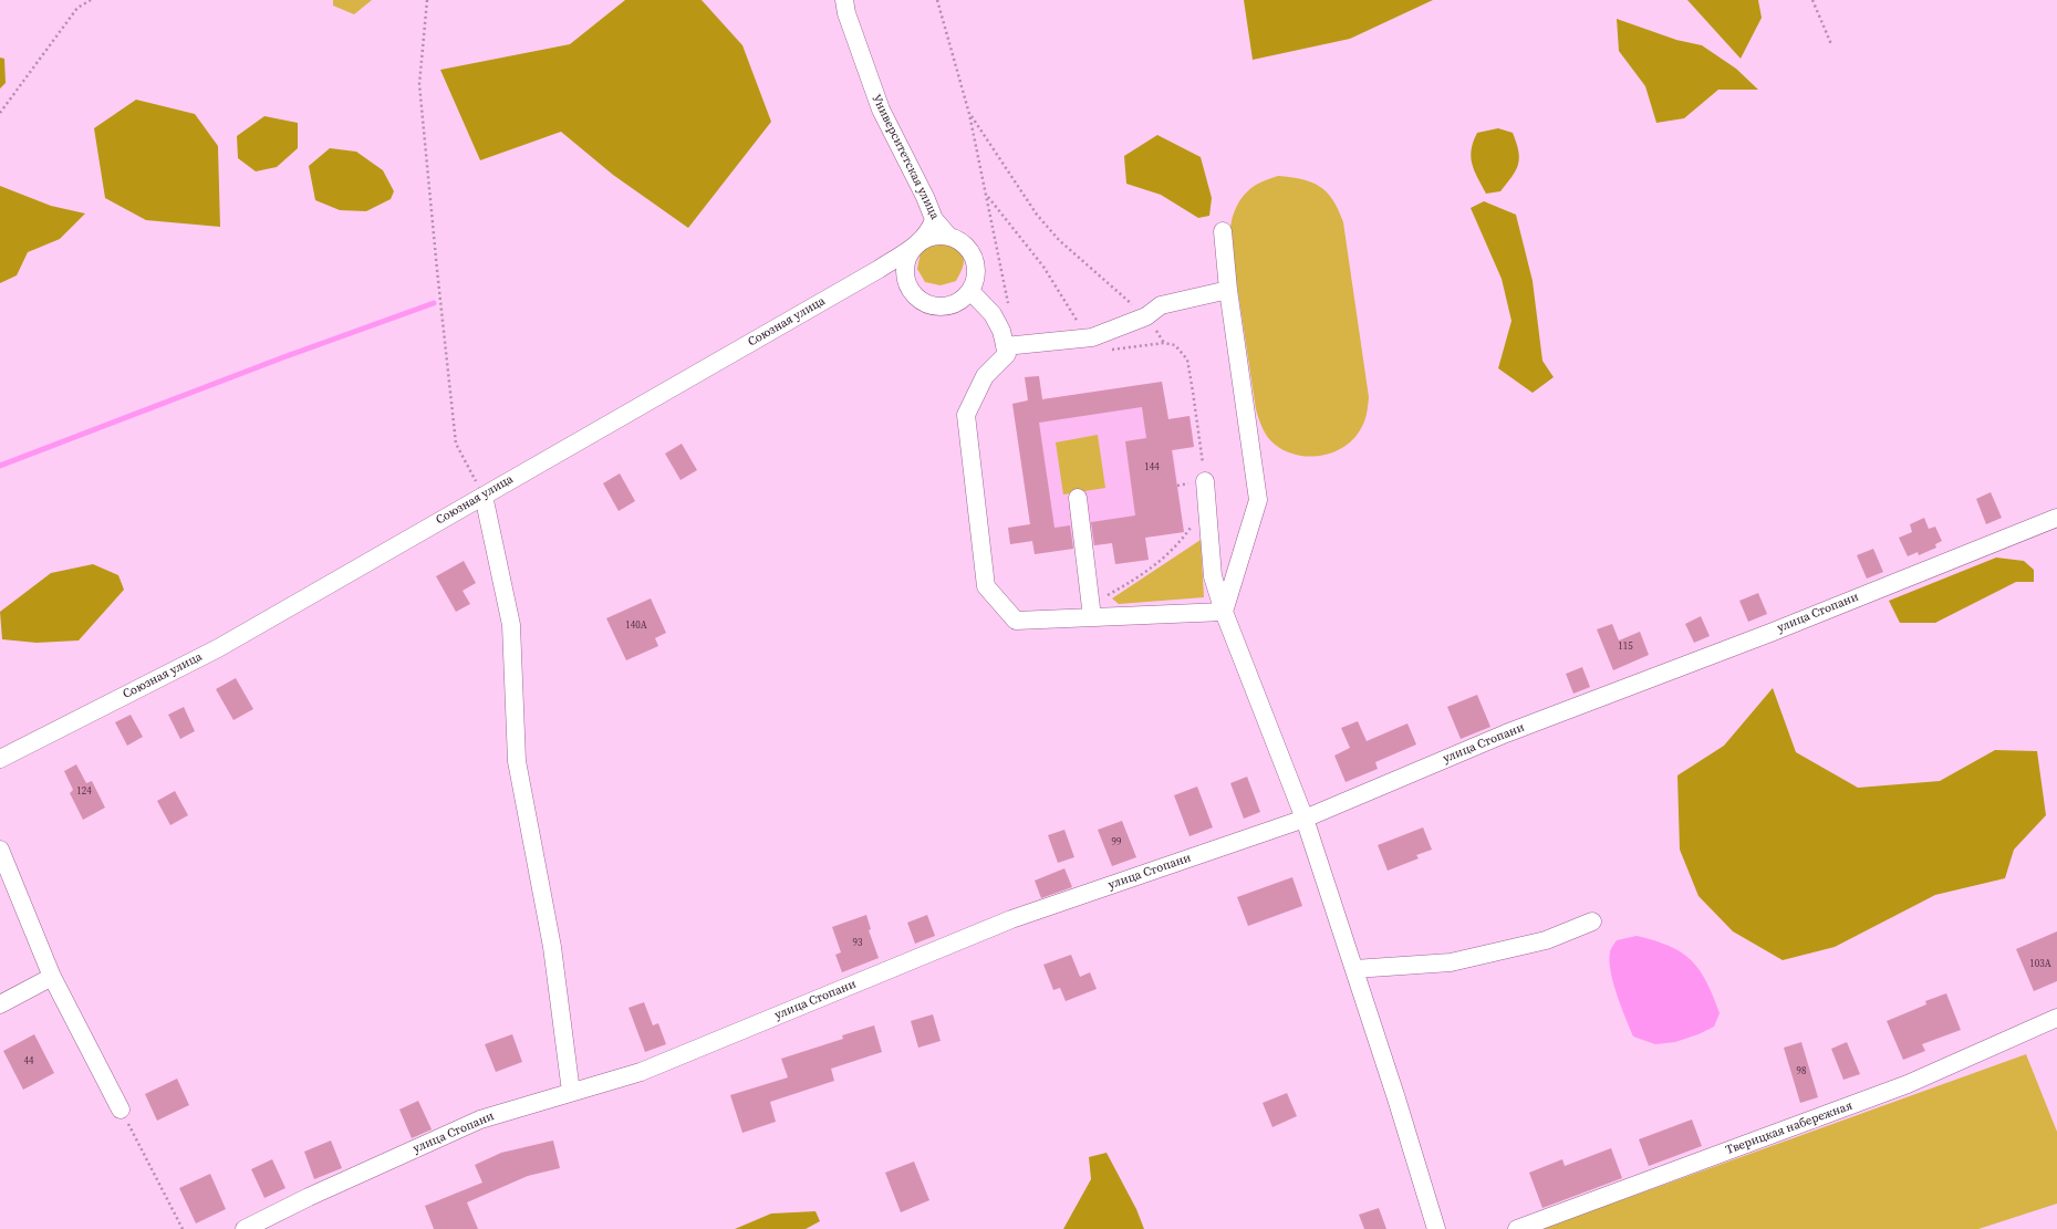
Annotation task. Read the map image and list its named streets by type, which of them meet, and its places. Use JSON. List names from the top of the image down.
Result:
{
  "streets": {
    "street": [
      "Университетская улица",
      "Союзная улица",
      "улица Стопани",
      "Тверицкая набережная"
    ]
  },
  "crossings": [
    ["Университетская улица", "Союзная улица"]
  ],
  "house_numbers": [
    "144",
    "140А",
    "115",
    "124",
    "99",
    "93",
    "103А",
    "44",
    "98"
  ]
}
